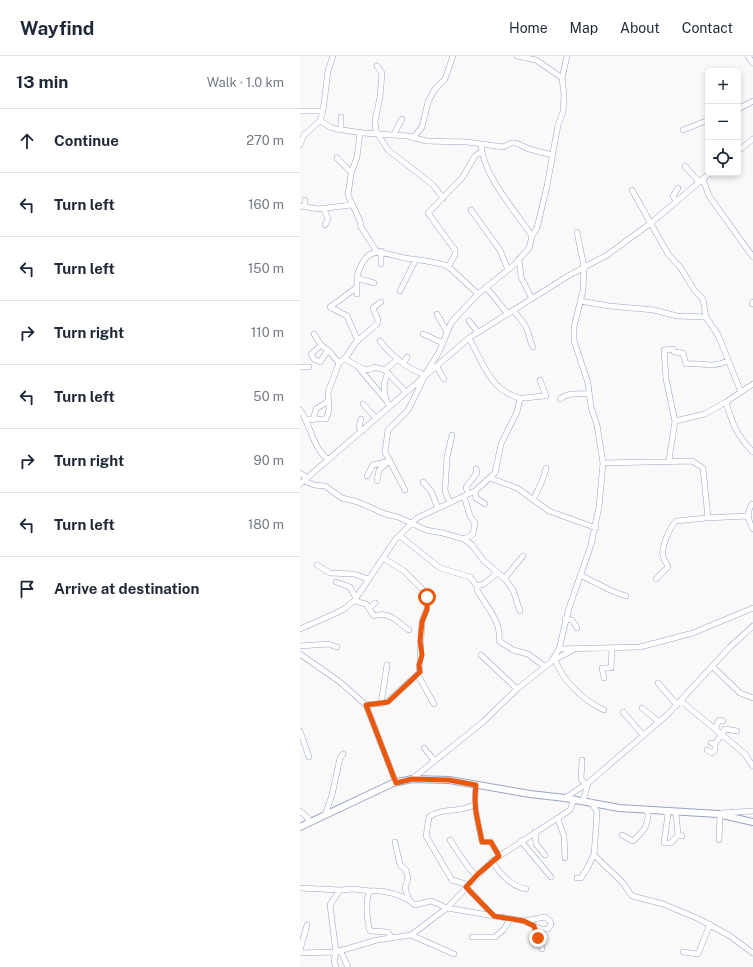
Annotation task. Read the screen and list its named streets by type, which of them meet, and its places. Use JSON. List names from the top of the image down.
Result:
{
  "page": {
    "header": "Wayfind",
    "nav": [
      "Home",
      "Map",
      "About",
      "Contact"
    ],
    "heading": ["13 min", "Walk · 1.0 km"],
    "map_buttons": ["+", "−"],
    "list": [
      ["Continue", "270 m"],
      ["Turn left", "160 m"],
      ["Turn left", "150 m"],
      ["Turn right", "110 m"],
      ["Turn left", "50 m"],
      ["Turn right", "90 m"],
      ["Turn left", "180 m"],
      "Arrive at destination"
    ]
  }
}
